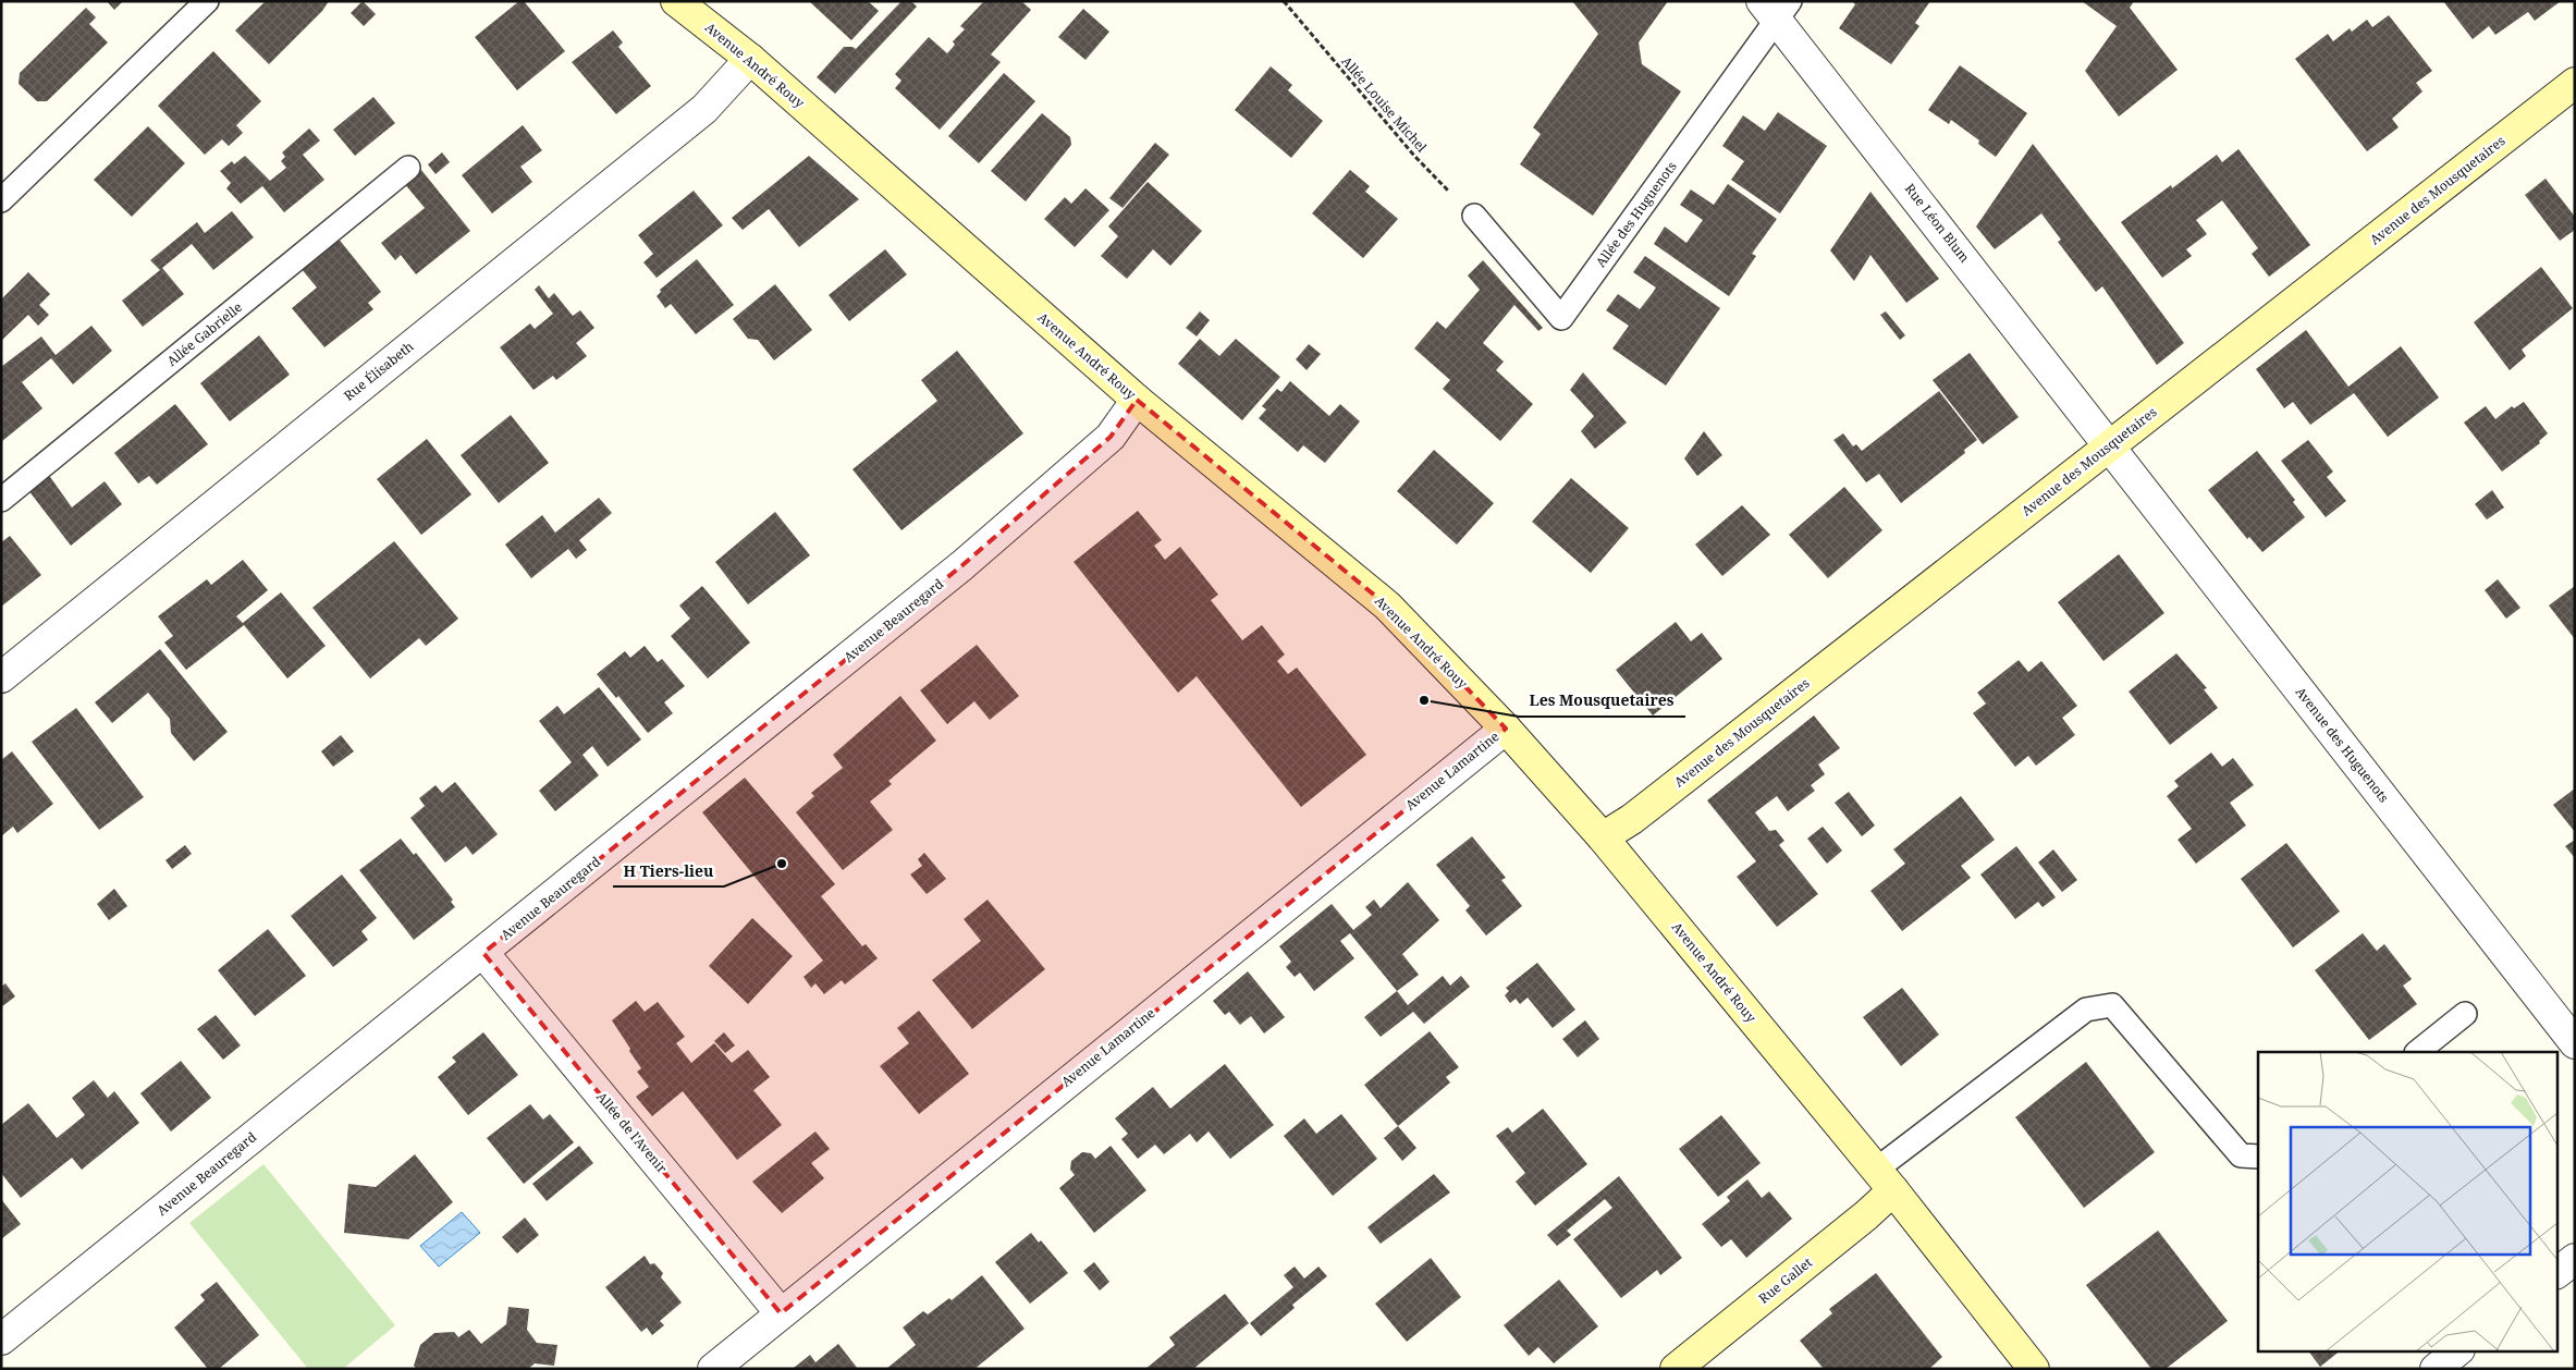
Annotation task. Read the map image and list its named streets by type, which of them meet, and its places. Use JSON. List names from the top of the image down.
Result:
{
  "streets": {
    "main road": ["Avenue André Rouy", "Avenue des Mousquetaires", "Rue Gallet"],
    "street": [
      "Rue Léon Blum",
      "Rue Élisabeth",
      "Avenue Beauregard",
      "Avenue des Huguenots",
      "Avenue Lamartine",
      "Allée de l'Avenir"
    ],
    "lane": ["Allée des Huguenots", "Allée Gabrielle"],
    "path": ["Allée Louise Michel"]
  },
  "crossings": [
    ["Avenue André Rouy", "Avenue des Mousquetaires"],
    ["Avenue André Rouy", "Rue Élisabeth"],
    ["Avenue André Rouy", "Avenue Beauregard"],
    ["Avenue André Rouy", "Avenue Lamartine"],
    ["Avenue André Rouy", "Rue Gallet"],
    ["Allée Louise Michel", "Allée des Huguenots"],
    ["Avenue des Mousquetaires", "Rue Léon Blum"],
    ["Avenue des Mousquetaires", "Avenue des Huguenots"],
    ["Allée des Huguenots", "Rue Léon Blum"],
    ["Rue Léon Blum", "Avenue des Huguenots"],
    ["Avenue Beauregard", "Allée de l'Avenir"],
    ["Avenue Lamartine", "Allée de l'Avenir"]
  ],
  "places": ["Les Mousquetaires", "H Tiers-lieu"]
}
